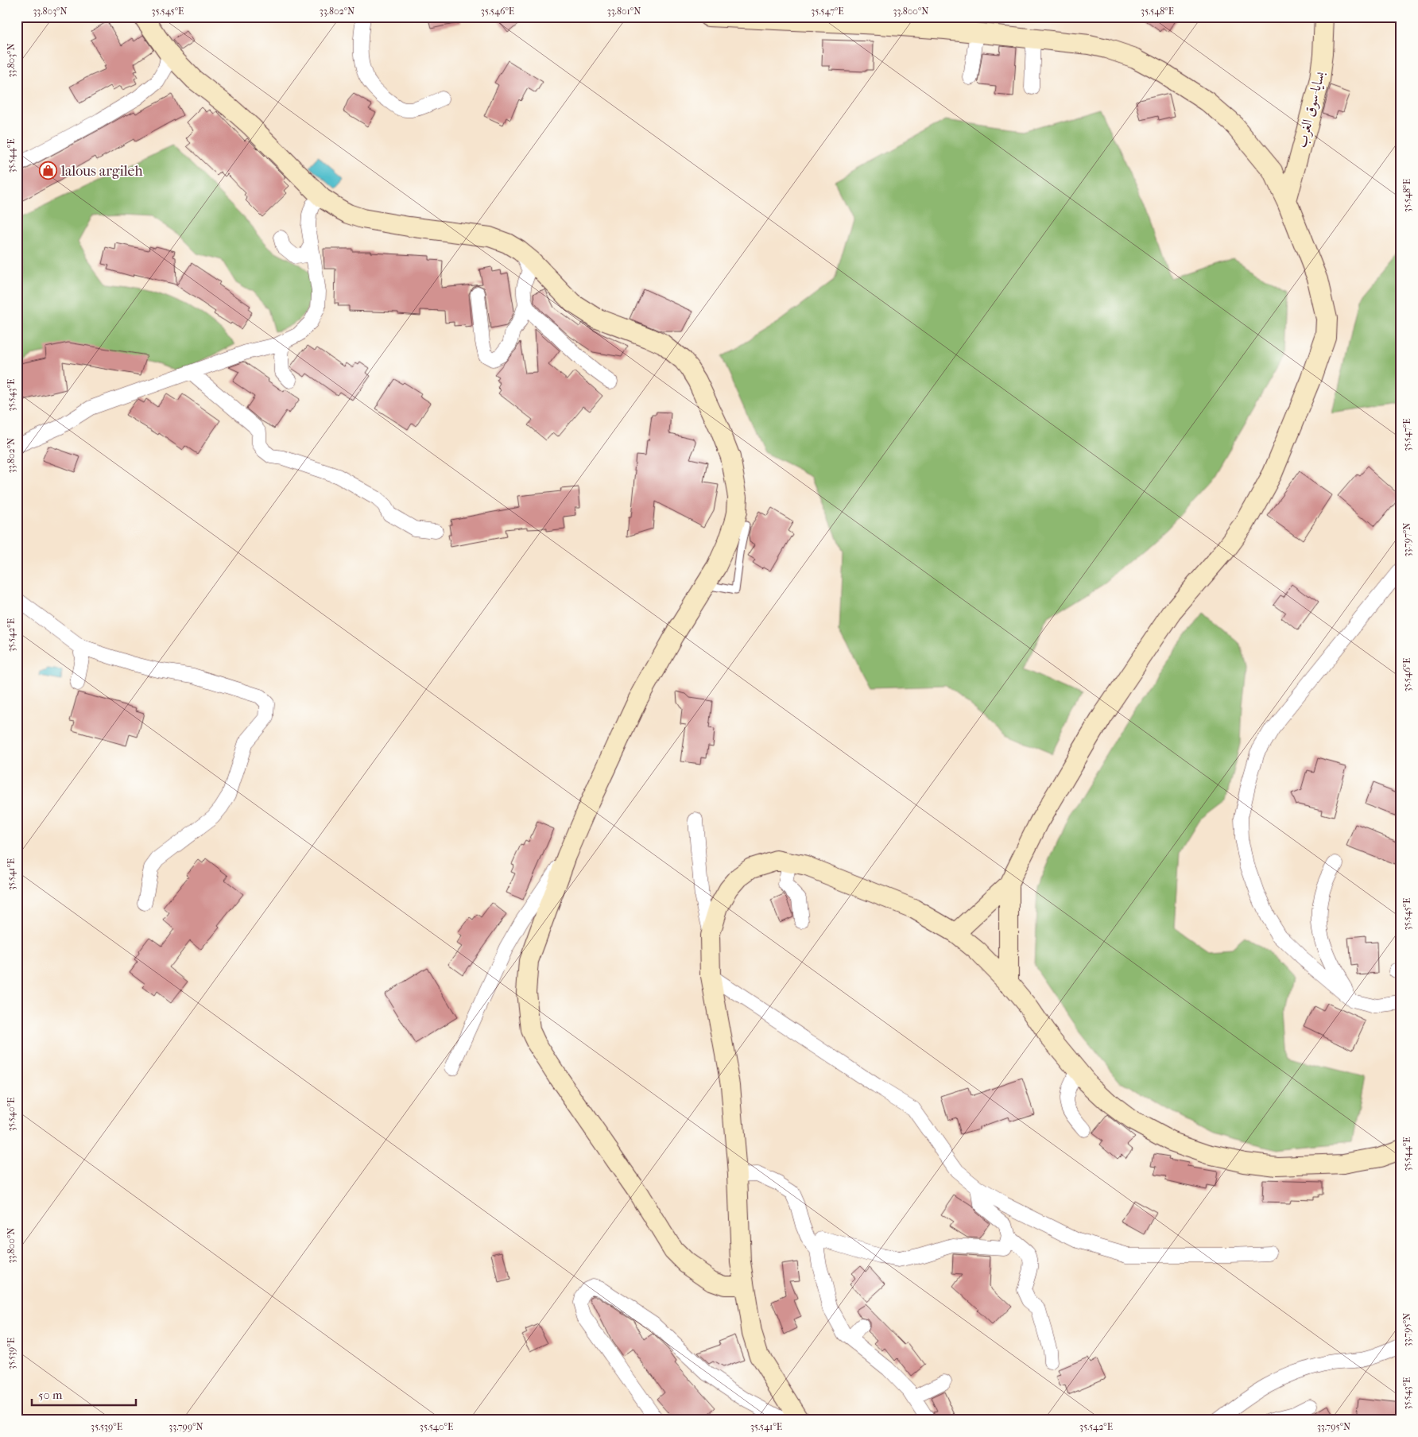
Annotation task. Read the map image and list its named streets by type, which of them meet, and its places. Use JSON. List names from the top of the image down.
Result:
{
  "streets": {
    "street": ["بسايا-سوق الغرب"]
  },
  "places": {
    "shop": ["lalous argileh"]
  },
  "scale_bar": "50 m",
  "coordinates": [
    "33.803°N",
    "35.545°E",
    "33.802°N",
    "35.546°E",
    "33.801°N",
    "35.547°E",
    "33.800°N",
    "35.548°E",
    "35.544°E",
    "35.543°E",
    "33.797°N",
    "35.542°E",
    "35.541°E",
    "35.540°E",
    "33.795°N",
    "35.539°E",
    "33.799°N"
  ]
}
